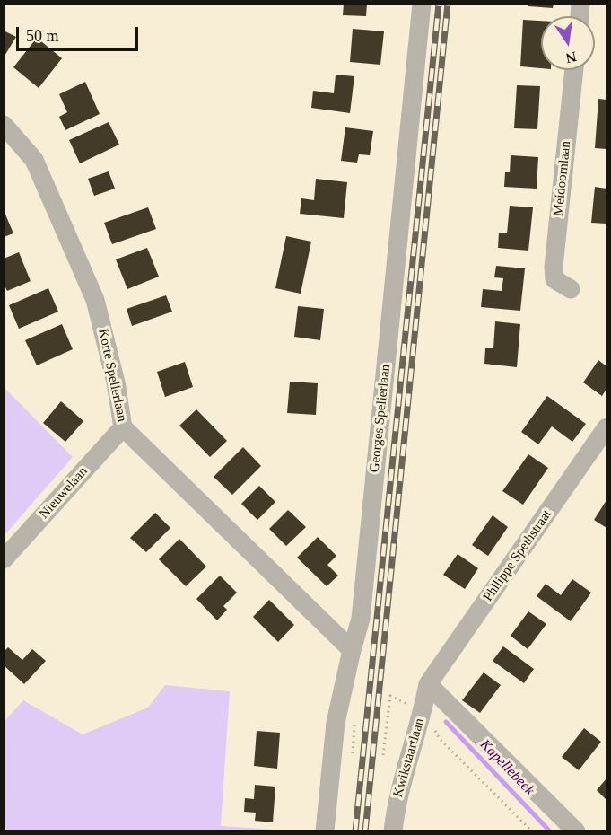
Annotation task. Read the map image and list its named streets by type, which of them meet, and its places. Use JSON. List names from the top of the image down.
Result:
{
  "streets": {
    "street": [
      "Meidoornlaan",
      "Korte Spelierlaan",
      "Georges Spelierlaan",
      "Nieuwelaan",
      "Philippe Spethstraat",
      "Kwikstaartlaan"
    ]
  },
  "crossings": [
    ["Korte Spelierlaan", "Georges Spelierlaan"],
    ["Korte Spelierlaan", "Nieuwelaan"],
    ["Philippe Spethstraat", "Kwikstaartlaan"]
  ],
  "water": ["Kapellebeek"],
  "scale_bar": "50 m",
  "north": "bottom"
}
